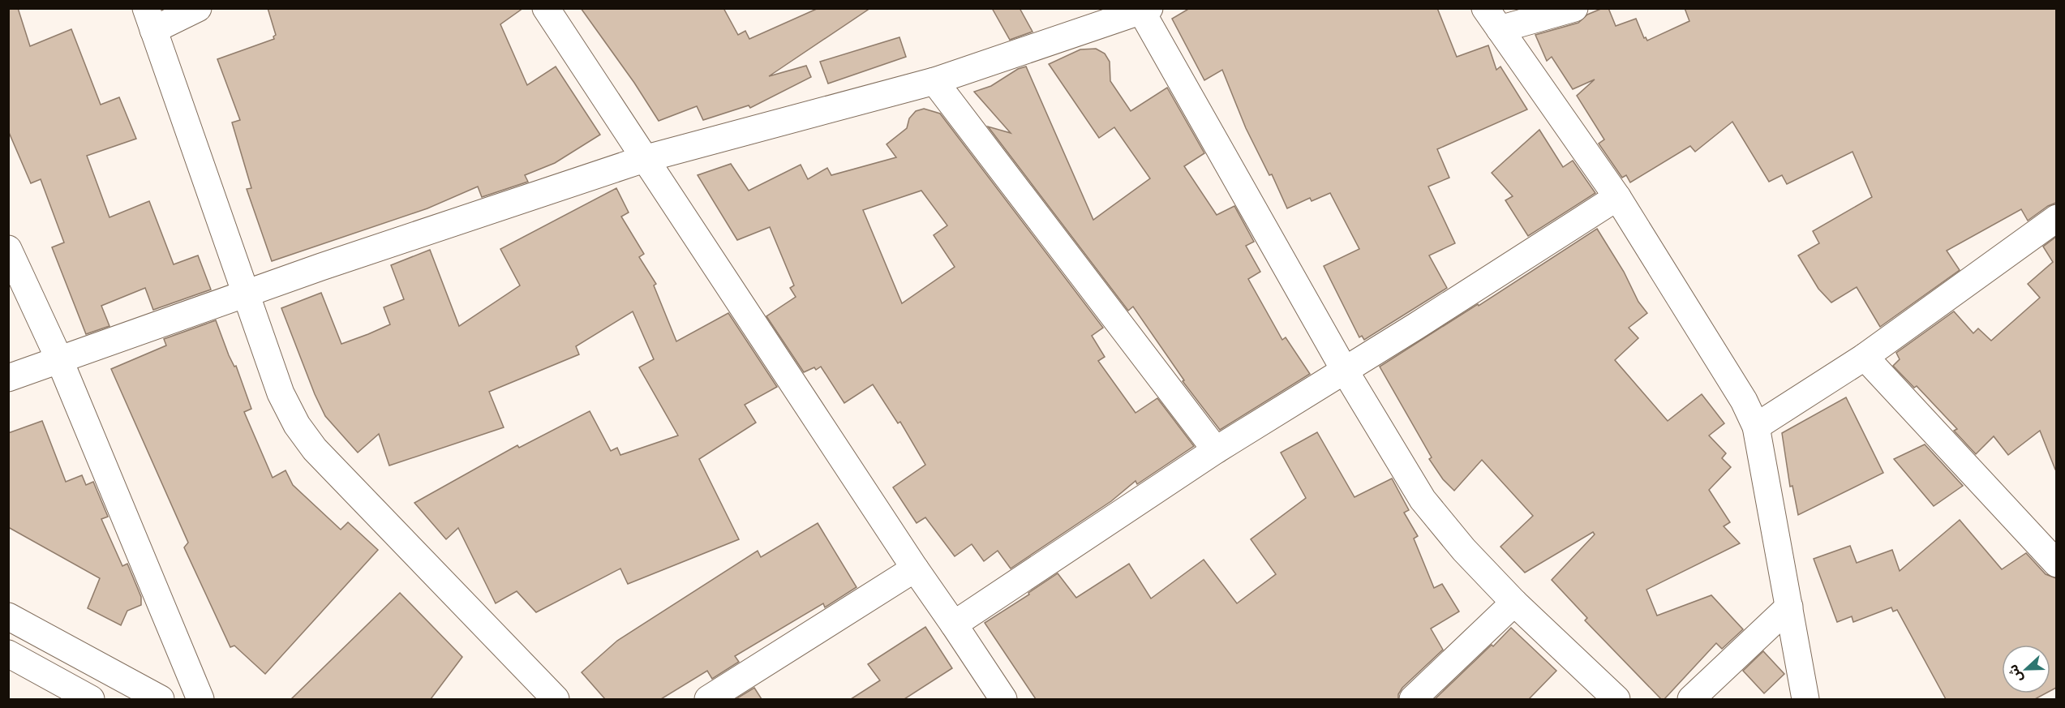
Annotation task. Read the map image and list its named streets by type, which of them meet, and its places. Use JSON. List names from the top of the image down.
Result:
{
  "north": "left"
}
